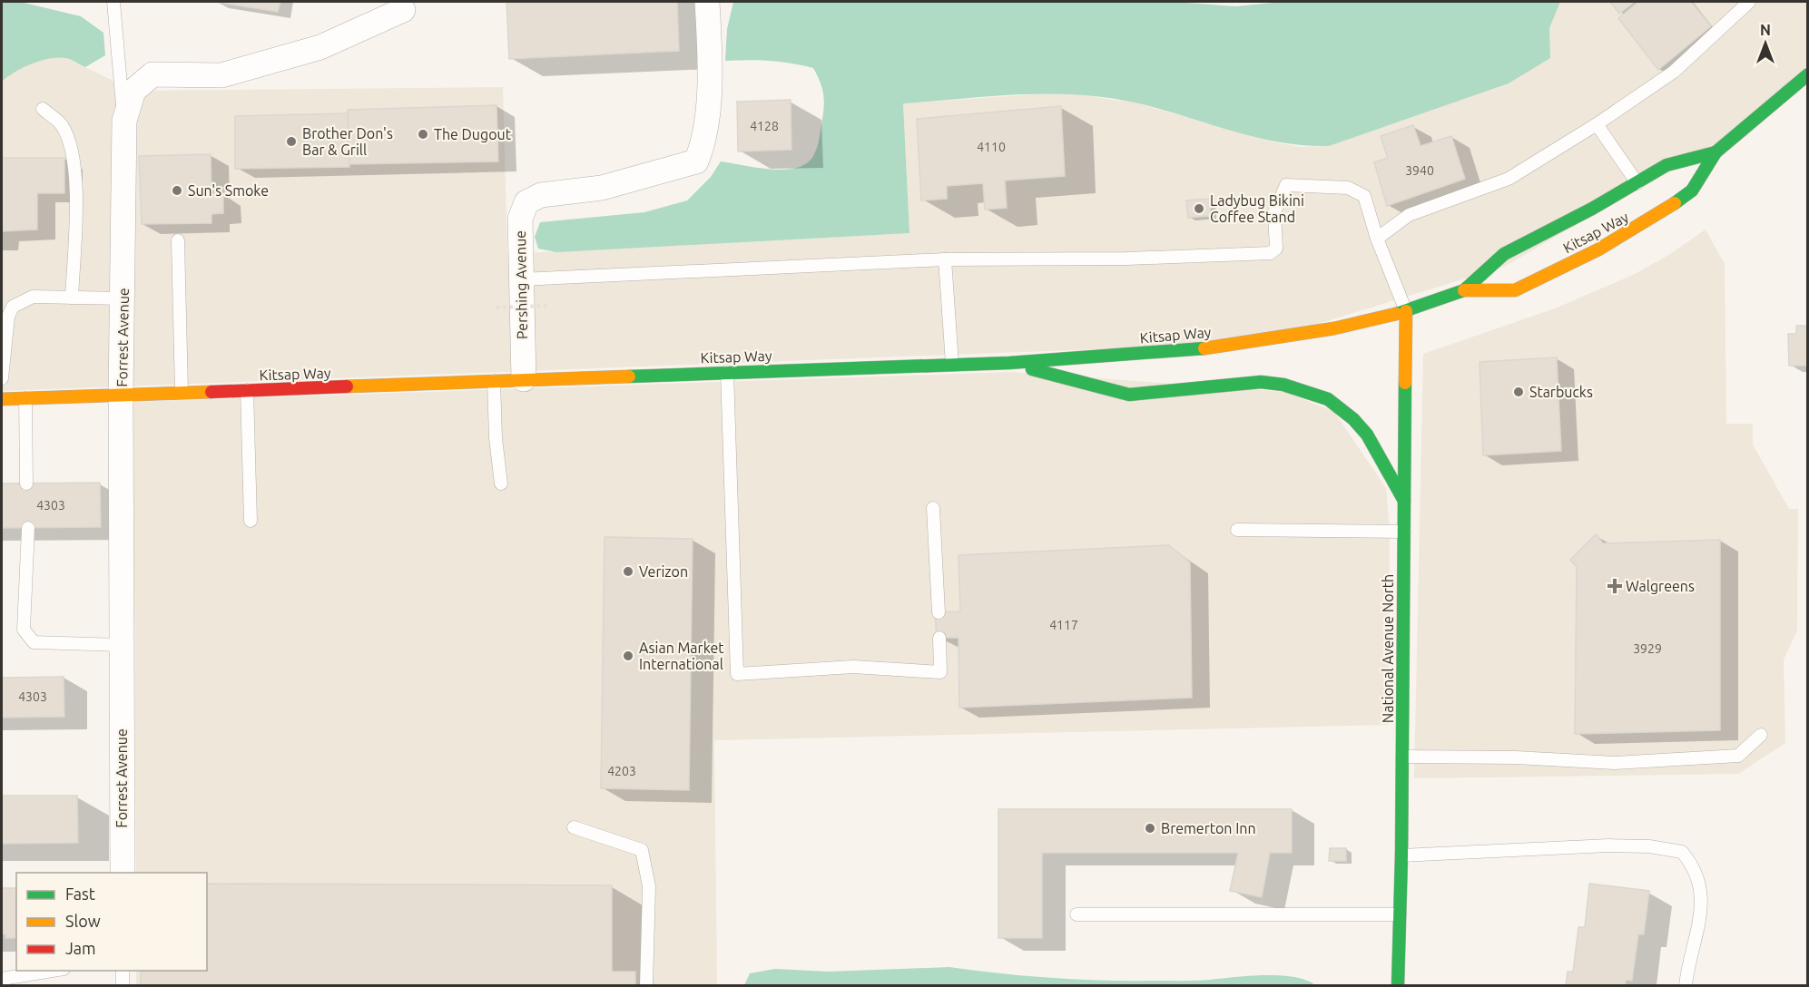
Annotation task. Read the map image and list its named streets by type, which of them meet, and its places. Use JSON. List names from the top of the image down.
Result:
{
  "streets": {
    "main road": ["Kitsap Way", "National Avenue North"],
    "street": ["Pershing Avenue", "Forrest Avenue"]
  },
  "crossings": [
    ["Kitsap Way", "Pershing Avenue"],
    ["Kitsap Way", "Forrest Avenue"],
    ["Kitsap Way", "National Avenue North"]
  ],
  "places": {
    "other": [
      "The Dugout",
      "Brother Don's Bar & Grill",
      "Sun's Smoke",
      "Ladybug Bikini Coffee Stand",
      "Starbucks",
      "Verizon",
      "Asian Market International",
      "Bremerton Inn"
    ],
    "health": ["Walgreens"]
  },
  "house_numbers": [
    "4128",
    "4110",
    "3940",
    "4303",
    "4117",
    "3929",
    "4303",
    "4203"
  ],
  "legend": ["Fast", "Slow", "Jam"],
  "north": "top"
}
